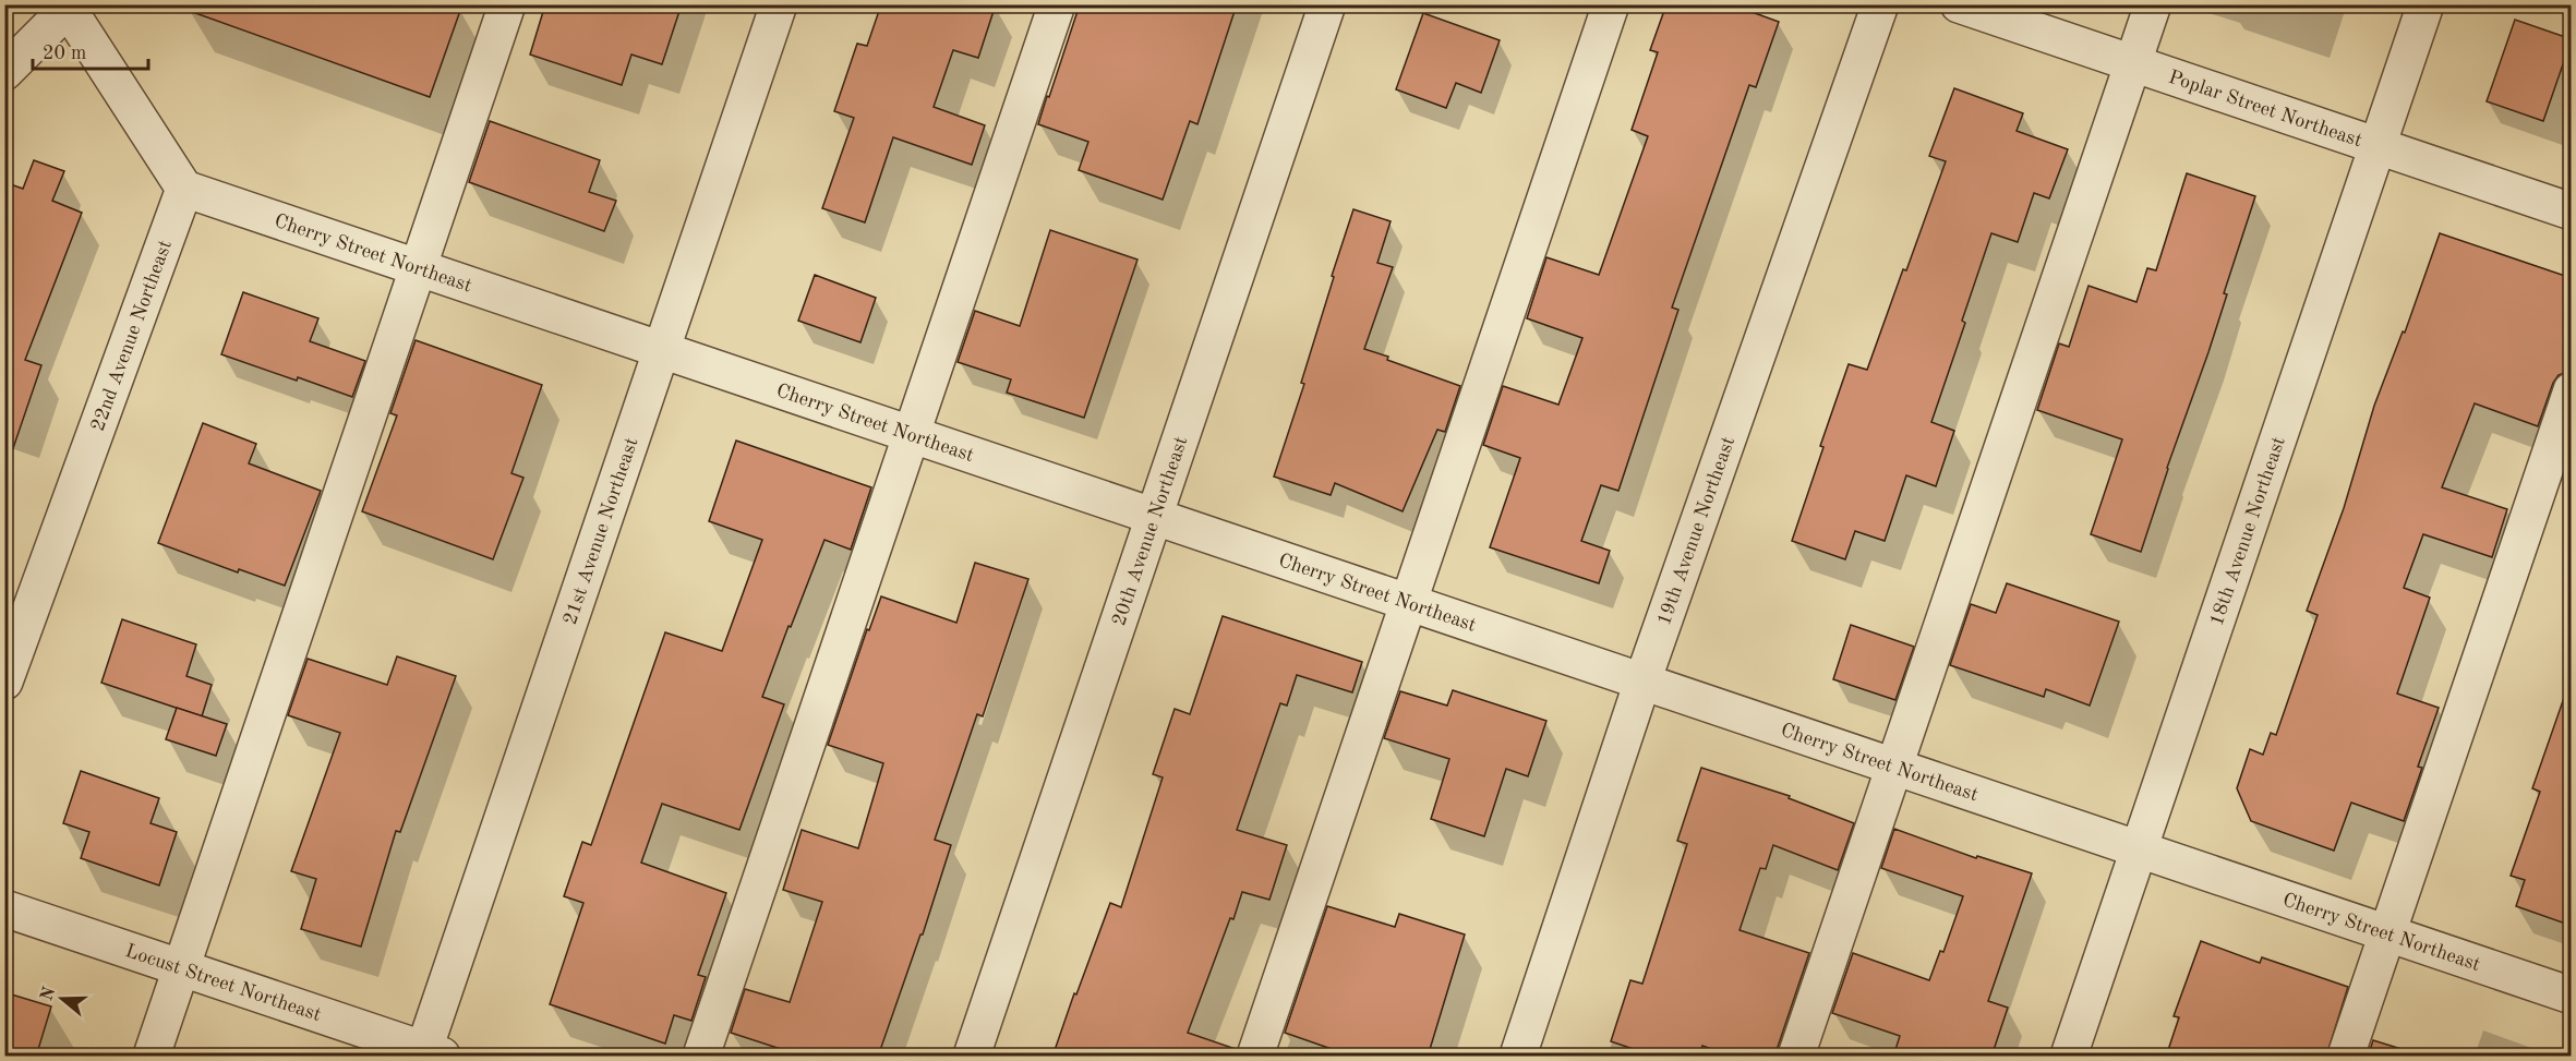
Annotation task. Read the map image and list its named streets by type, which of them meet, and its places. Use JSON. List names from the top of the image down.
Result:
{
  "streets": {
    "street": [
      "Poplar Street Northeast",
      "Cherry Street Northeast",
      "22nd Avenue Northeast",
      "19th Avenue Northeast",
      "21st Avenue Northeast",
      "18th Avenue Northeast",
      "20th Avenue Northeast",
      "Locust Street Northeast"
    ]
  },
  "crossings": [
    ["Poplar Street Northeast", "18th Avenue Northeast"],
    ["Cherry Street Northeast", "22nd Avenue Northeast"],
    ["Cherry Street Northeast", "19th Avenue Northeast"],
    ["Cherry Street Northeast", "21st Avenue Northeast"],
    ["Cherry Street Northeast", "18th Avenue Northeast"],
    ["Cherry Street Northeast", "20th Avenue Northeast"],
    ["21st Avenue Northeast", "Locust Street Northeast"]
  ],
  "scale_bar": "20 m",
  "north": "left"
}
